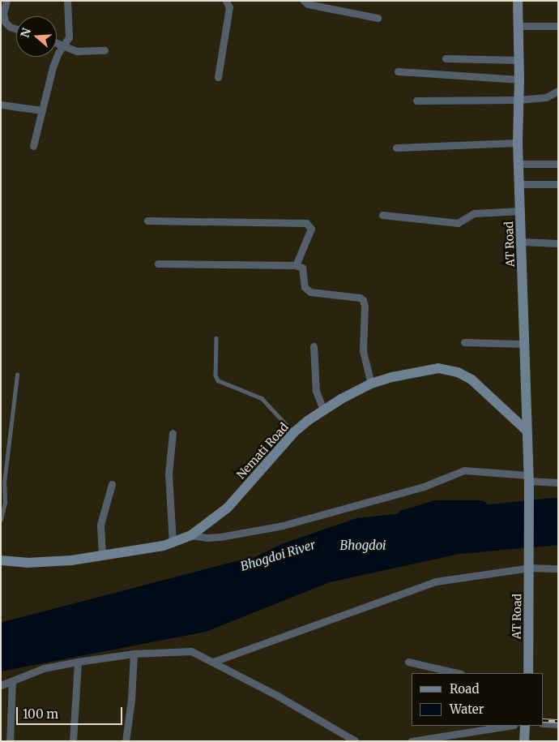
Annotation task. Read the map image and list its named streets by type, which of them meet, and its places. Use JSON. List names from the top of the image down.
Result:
{
  "streets": {
    "main road": ["AT Road", "Nemati Road"]
  },
  "crossings": [
    ["AT Road", "Nemati Road"]
  ],
  "water": ["Bhogdoi", "Bhogdoi River"],
  "legend": ["Road", "Water"],
  "scale_bar": "100 m",
  "north": "left"
}
